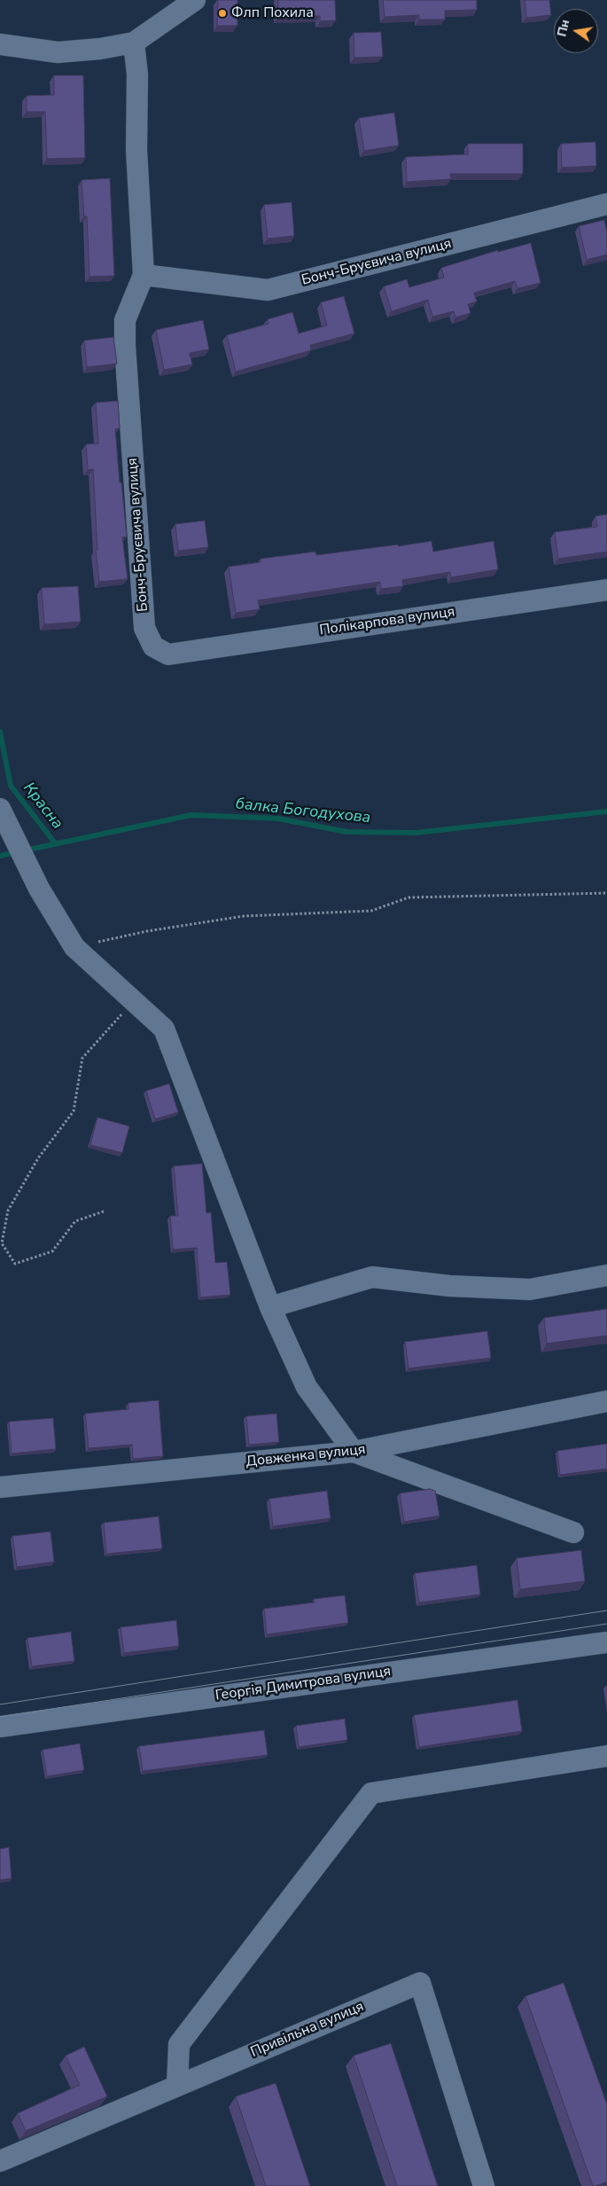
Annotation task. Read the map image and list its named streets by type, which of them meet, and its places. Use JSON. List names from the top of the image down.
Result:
{
  "streets": {
    "street": [
      "Бонч-Бруєвича вулиця",
      "Полікарпова вулиця",
      "Довженка вулиця",
      "Георгія Димитрова вулиця",
      "Привільна вулиця"
    ]
  },
  "crossings": [
    ["Бонч-Бруєвича вулиця", "Полікарпова вулиця"]
  ],
  "water": ["Красна", "балка Богодухова"],
  "places": ["Флп Похила"],
  "north": "left"
}
